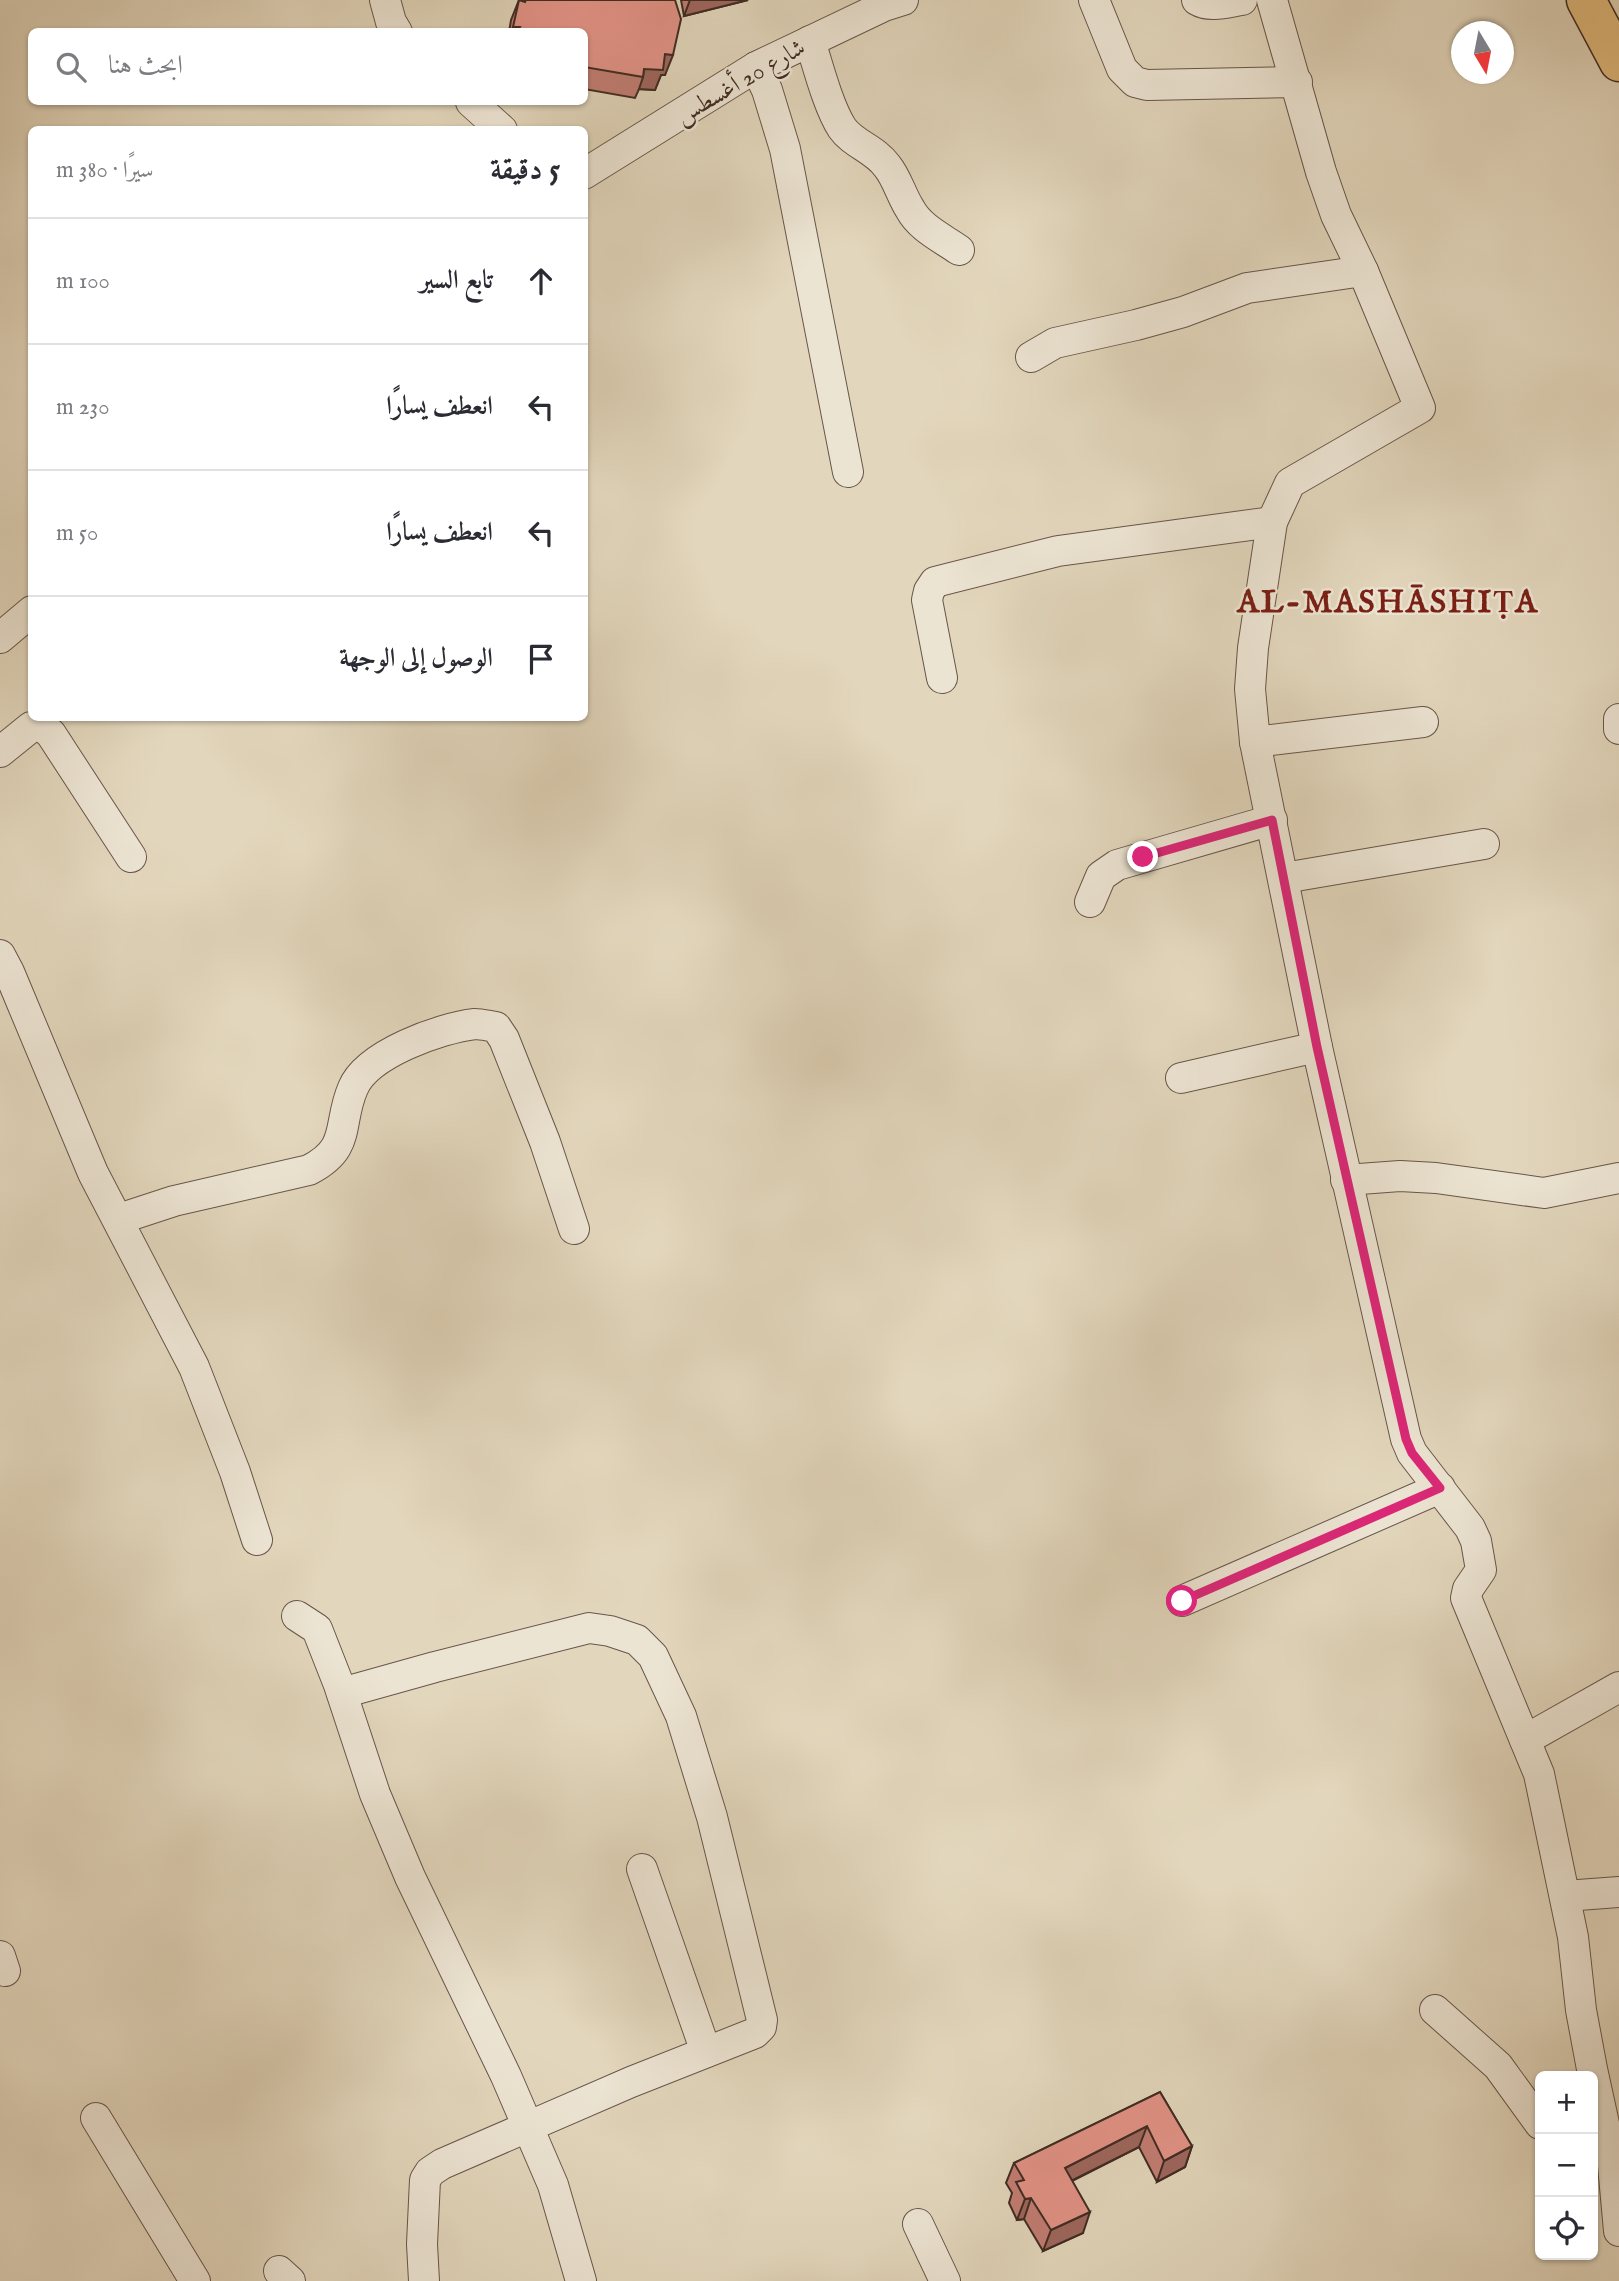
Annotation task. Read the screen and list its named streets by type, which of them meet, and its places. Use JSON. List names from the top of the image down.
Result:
{
  "streets": {
    "street": ["شارع 20 أغسطس"]
  },
  "districts": ["AL-MASHĀSHIṬA"],
  "north": "bottom",
  "page": {
    "search": "ابحث هنا",
    "heading": ["5 دقيقة", "سيرًا · 380 m"],
    "list": [
      ["تابع السير", "100 m"],
      ["انعطف يسارًا", "230 m"],
      ["انعطف يسارًا", "50 m"],
      "الوصول إلى الوجهة"
    ],
    "map_buttons": ["+", "−"]
  }
}
